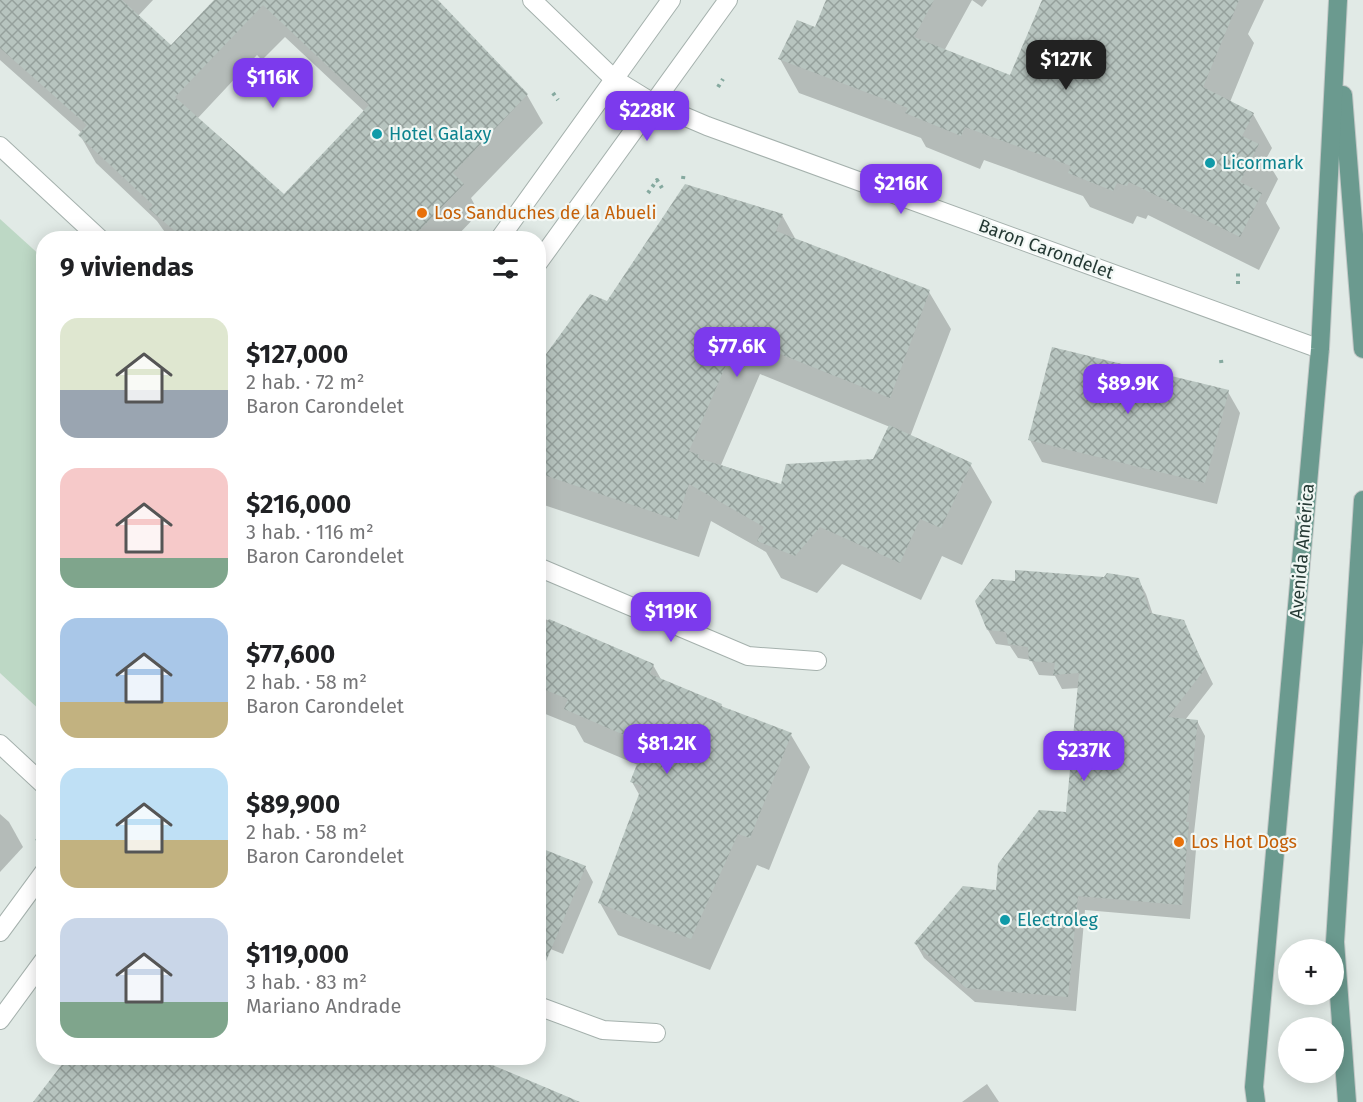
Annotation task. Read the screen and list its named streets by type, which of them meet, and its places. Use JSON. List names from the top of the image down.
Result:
{
  "streets": {
    "main road": ["Avenida América"],
    "street": ["Baron Carondelet"]
  },
  "crossings": [
    ["Baron Carondelet", "Avenida América"]
  ],
  "places": [
    "Hotel Galaxy",
    "Licormark",
    "Los Sanduches de la Abueli",
    "Los Hot Dogs",
    "Electroleg"
  ],
  "page": {
    "price": [
      "$127K",
      "$116K",
      "$228K",
      "$216K",
      "$77.6K",
      "$89.9K",
      "$119K",
      "$81.2K",
      "$237K"
    ],
    "heading": "9 viviendas",
    "list": [
      {
        "name": "$127,000",
        "note": "2 hab. · 72 m² · Baron Carondelet"
      },
      {
        "name": "$216,000",
        "note": "3 hab. · 116 m² · Baron Carondelet"
      },
      {
        "name": "$77,600",
        "note": "2 hab. · 58 m² · Baron Carondelet"
      },
      {
        "name": "$89,900",
        "note": "2 hab. · 58 m² · Baron Carondelet"
      },
      {
        "name": "$119,000",
        "note": "3 hab. · 83 m² · Mariano Andrade"
      }
    ],
    "map_buttons": ["+", "−"]
  }
}
